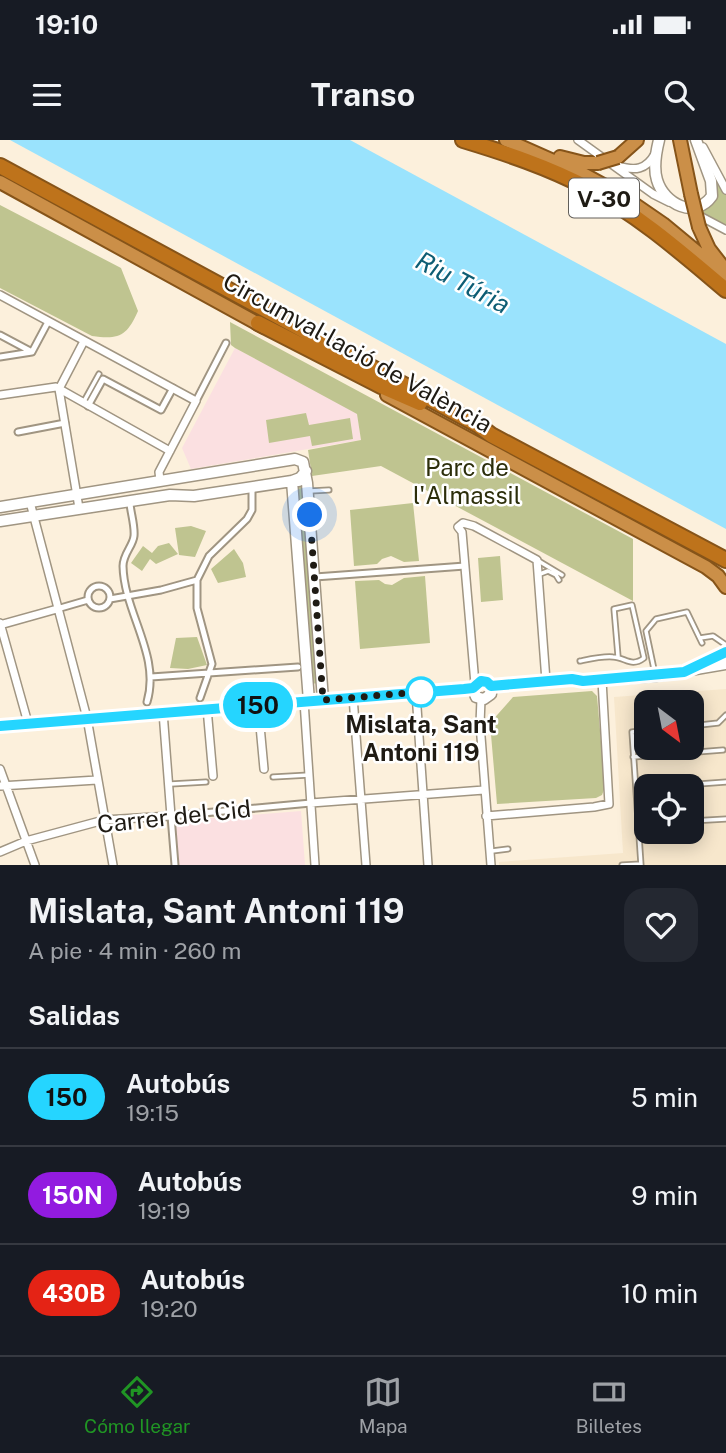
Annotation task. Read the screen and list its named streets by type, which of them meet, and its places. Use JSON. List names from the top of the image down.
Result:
{
  "streets": {
    "highway": ["V-30", "Circumval·lació de València"],
    "street": ["Carrer del Cid"]
  },
  "water": ["Riu Túria"],
  "parks": ["Parc de l'Almassil"],
  "places": ["Mislata, Sant Antoni 119"],
  "lines": ["bus line 150"],
  "north": "bottom right",
  "page": {
    "status": "19:10",
    "header": "Transo",
    "on_map": "150",
    "heading": [
      ["Mislata, Sant Antoni 119", "A pie · 4 min · 260 m"],
      "Salidas"
    ],
    "list": [
      {
        "mark": "150",
        "name": "Autobús",
        "note": "19:15",
        "value": "5 min"
      },
      {
        "mark": "150N",
        "name": "Autobús",
        "note": "19:19",
        "value": "9 min"
      },
      {
        "mark": "430B",
        "name": "Autobús",
        "note": "19:20",
        "value": "10 min"
      }
    ],
    "tabs": ["Cómo llegar", "Mapa", "Billetes"]
  }
}
